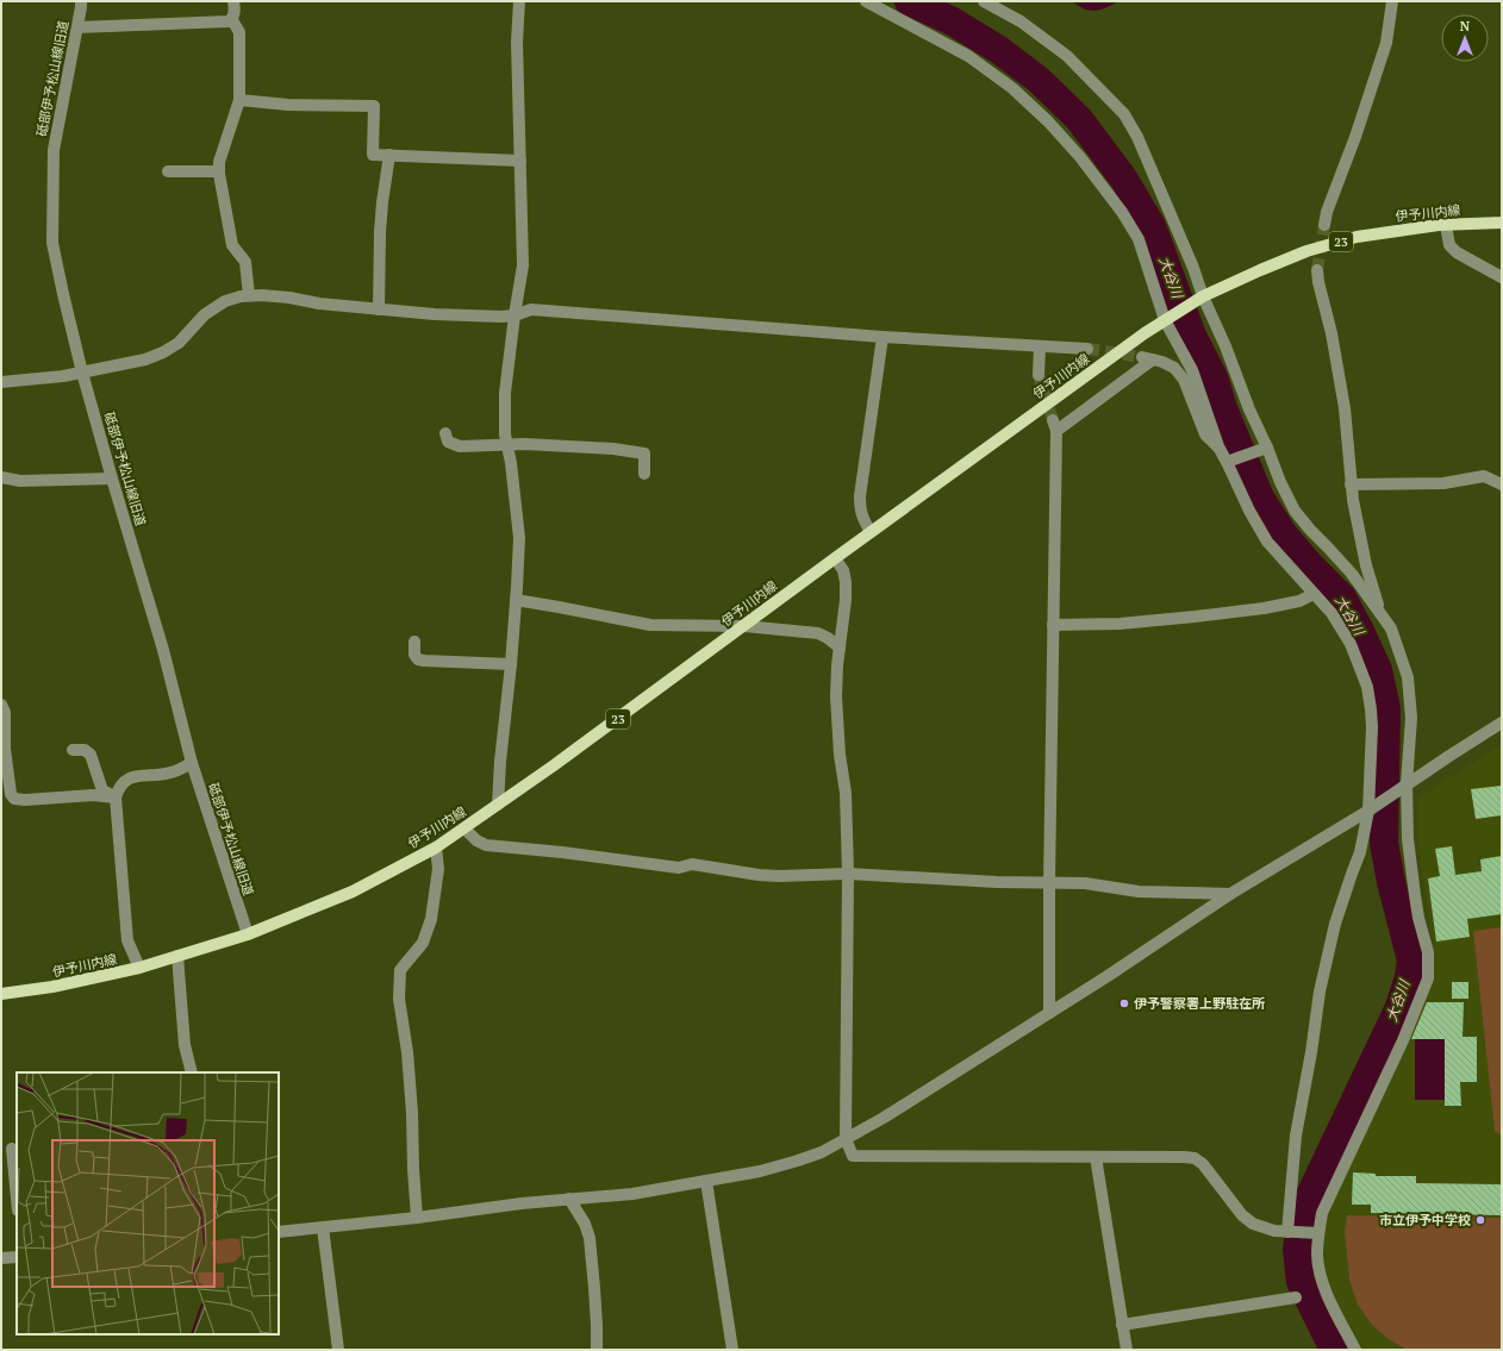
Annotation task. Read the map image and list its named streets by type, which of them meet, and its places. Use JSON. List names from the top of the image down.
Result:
{
  "streets": {
    "main road": ["伊予川内線", "23"],
    "street": ["砥部伊予松山線旧道"]
  },
  "crossings": [
    ["砥部伊予松山線旧道", "伊予川内線"]
  ],
  "water": ["大谷川"],
  "places": ["伊予警察署上野駐在所", "市立伊予中学校"],
  "north": "top"
}
